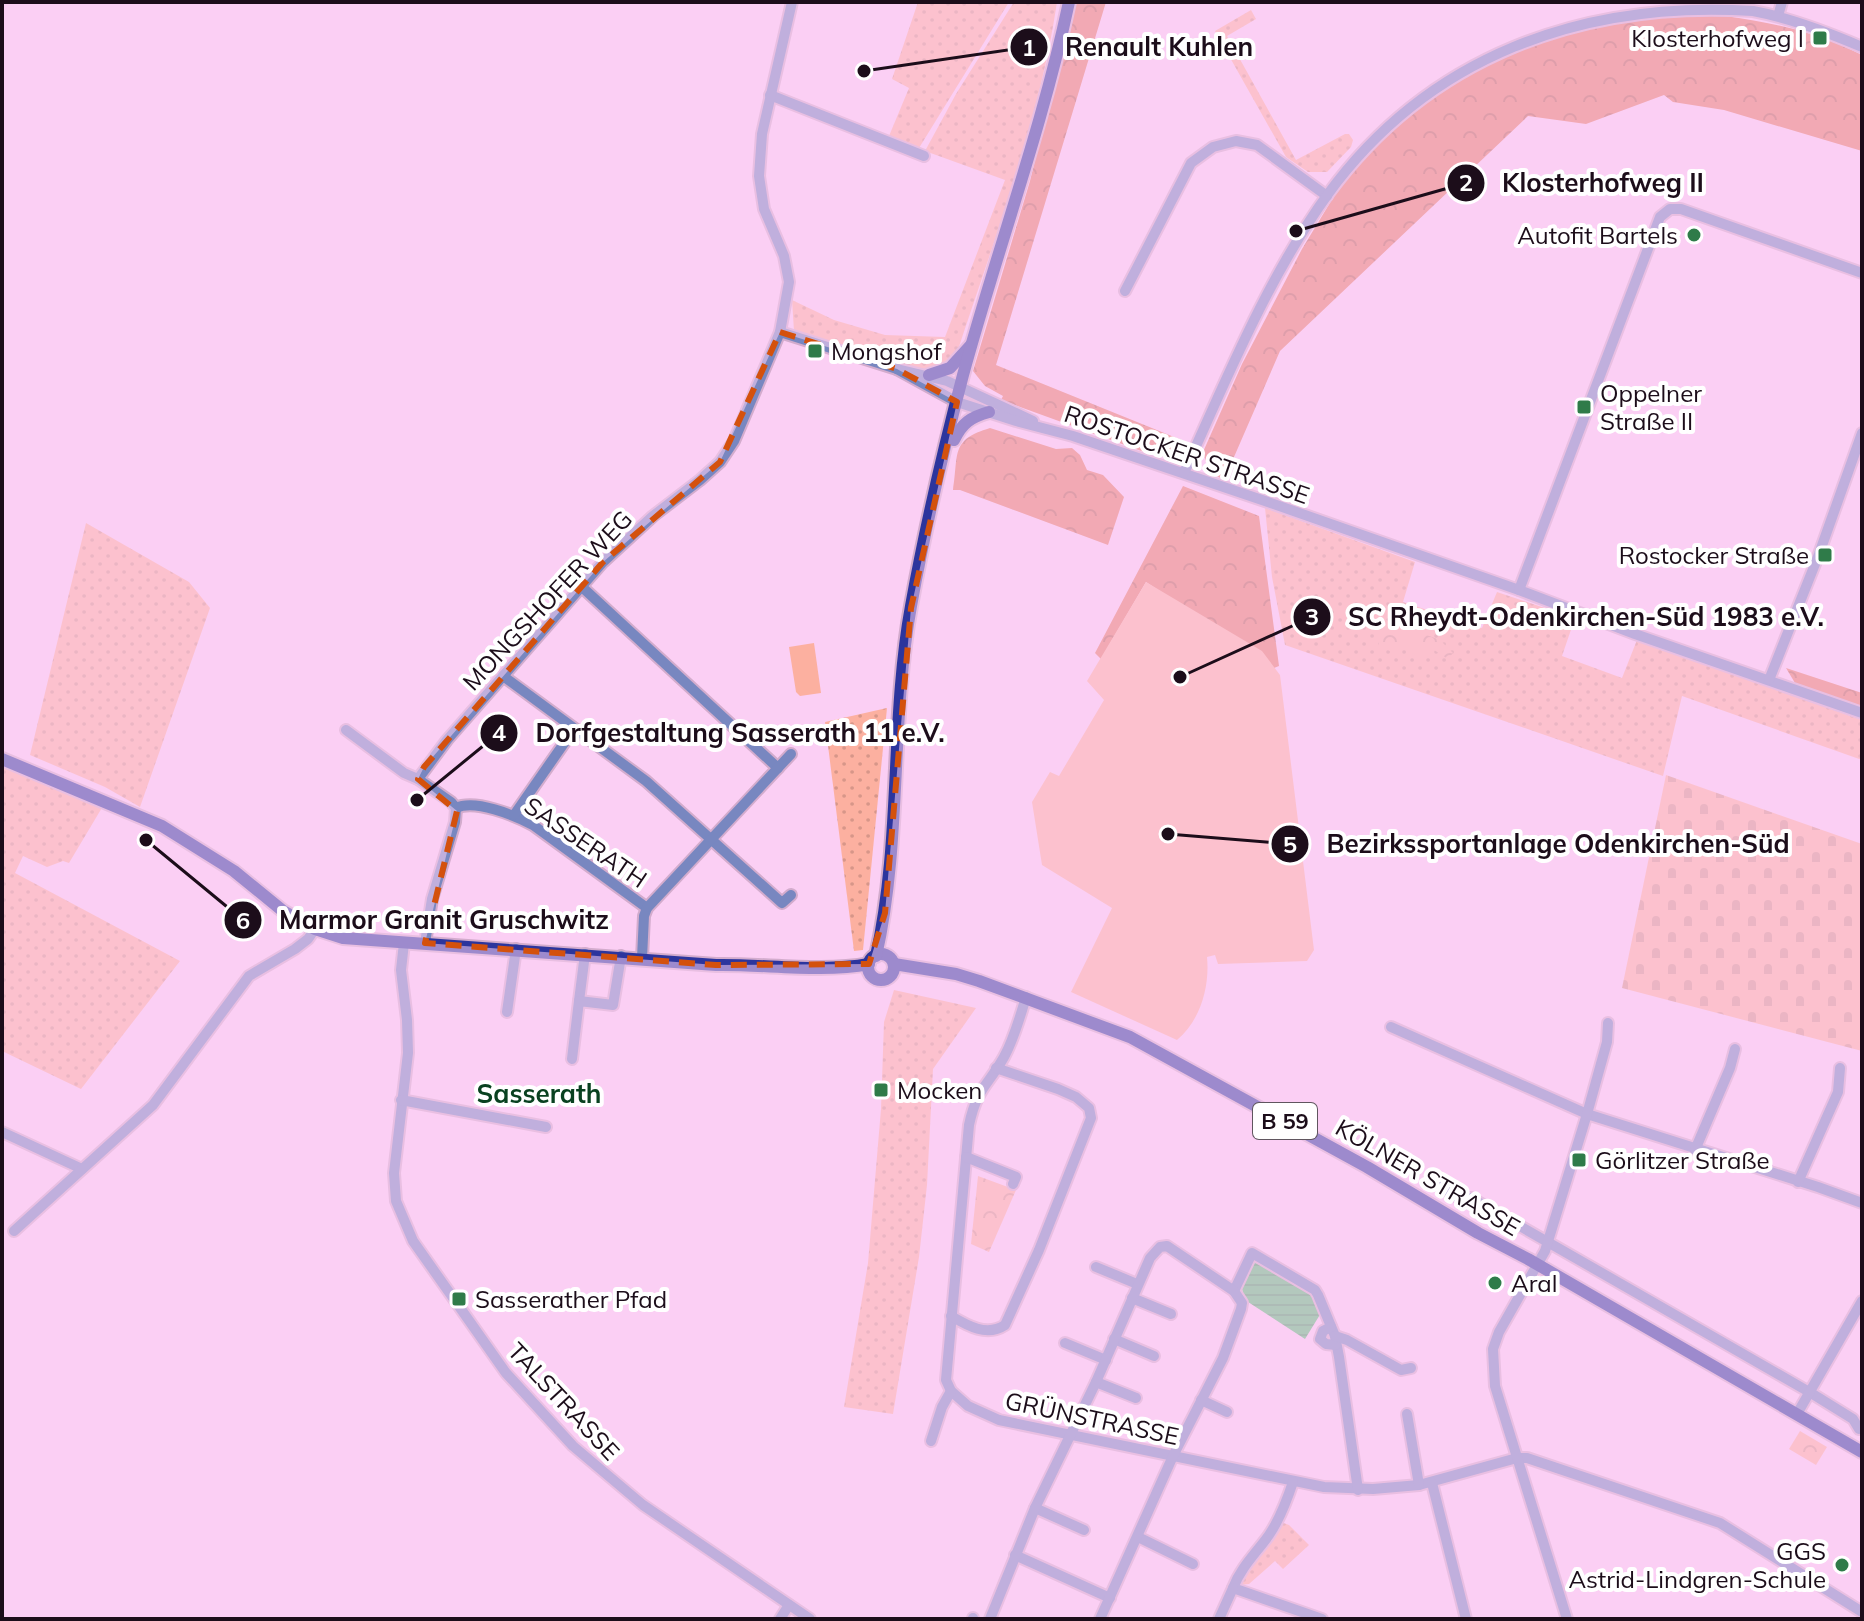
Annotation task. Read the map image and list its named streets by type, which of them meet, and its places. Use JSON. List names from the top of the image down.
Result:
{
  "streets": {
    "main road": ["B 59", "KÖLNER STRASSE"],
    "street": [
      "ROSTOCKER STRASSE",
      "MONGSHOFER WEG",
      "SASSERATH",
      "TALSTRASSE",
      "GRÜNSTRASSE"
    ]
  },
  "crossings": [
    ["KÖLNER STRASSE", "TALSTRASSE"]
  ],
  "districts": ["Sasserath"],
  "places": {
    "transit": [
      "Klosterhofweg I",
      "Mongshof",
      "Oppelner Straße II",
      "Rostocker Straße",
      "Mocken",
      "Görlitzer Straße",
      "Sasserather Pfad"
    ],
    "other": [
      "Renault Kuhlen",
      "Klosterhofweg II",
      "Autofit Bartels",
      "SC Rheydt-Odenkirchen-Süd 1983 e.V.",
      "Dorfgestaltung Sasserath 11 e.V.",
      "Bezirkssportanlage Odenkirchen-Süd",
      "Marmor Granit Gruschwitz",
      "Aral",
      "GGS Astrid-Lindgren-Schule"
    ]
  }
}
